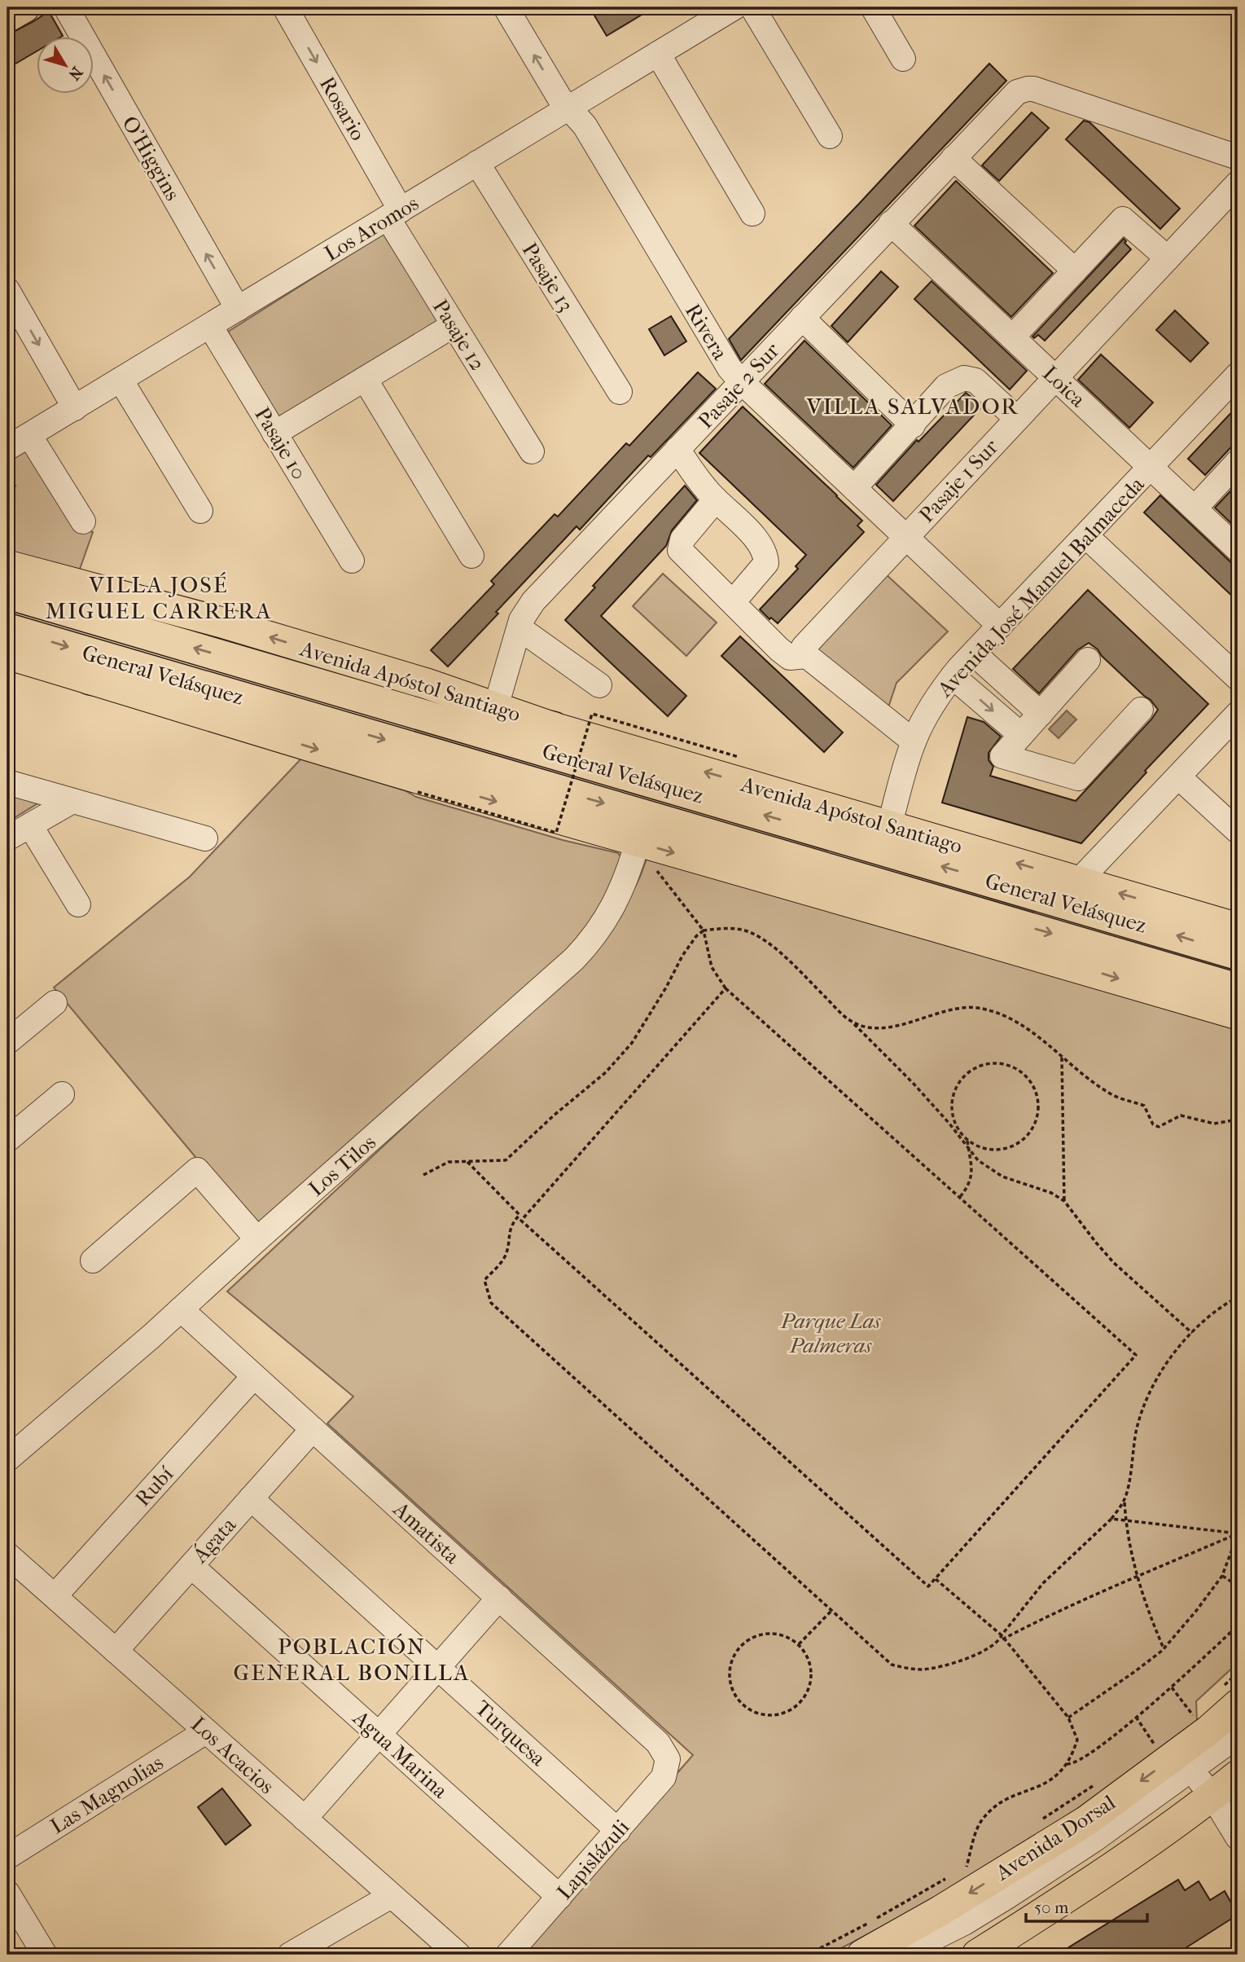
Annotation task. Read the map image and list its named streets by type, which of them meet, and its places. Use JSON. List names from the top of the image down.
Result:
{
  "streets": {
    "highway": ["General Velásquez"],
    "main road": ["Avenida Apóstol Santiago", "Avenida Dorsal"],
    "street": [
      "Rosario",
      "O'Higgins",
      "Los Aromos",
      "Pasaje 13",
      "Rivera",
      "Pasaje 12",
      "Pasaje 2 Sur",
      "Loica",
      "Pasaje 10",
      "Pasaje 1 Sur",
      "Avenida José Manuel Balmaceda",
      "Los Tilos",
      "Rubí",
      "Amatista",
      "Ágata",
      "Turquesa",
      "Agua Marina",
      "Los Acacios",
      "Las Magnolias",
      "Lapislázuli"
    ]
  },
  "crossings": [
    ["Rosario", "Los Aromos"],
    ["Rosario", "Pasaje 12"],
    ["O'Higgins", "Los Aromos"],
    ["Los Aromos", "Pasaje 13"],
    ["Los Aromos", "Rivera"],
    ["Los Aromos", "Pasaje 12"],
    ["Los Aromos", "Pasaje 10"],
    ["Rivera", "Pasaje 2 Sur"],
    ["Rivera", "Pasaje 1 Sur"],
    ["Rivera", "Avenida José Manuel Balmaceda"],
    ["Pasaje 2 Sur", "Loica"],
    ["Pasaje 2 Sur", "Avenida Apóstol Santiago"],
    ["Loica", "Pasaje 1 Sur"],
    ["Loica", "Avenida José Manuel Balmaceda"],
    ["Avenida José Manuel Balmaceda", "Avenida Apóstol Santiago"],
    ["Los Tilos", "Amatista"],
    ["Rubí", "Amatista"],
    ["Rubí", "Los Acacios"],
    ["Amatista", "Ágata"],
    ["Amatista", "Lapislázuli"],
    ["Ágata", "Turquesa"],
    ["Ágata", "Agua Marina"],
    ["Ágata", "Los Acacios"],
    ["Turquesa", "Lapislázuli"],
    ["Agua Marina", "Lapislázuli"],
    ["Los Acacios", "Las Magnolias"]
  ],
  "one_way": ["Rosario"],
  "districts": ["VILLA SALVADOR", "VILLA JOSÉ MIGUEL CARRERA", "POBLACIÓN GENERAL BONILLA"],
  "parks": ["Parque Las Palmeras"],
  "scale_bar": "50 m",
  "north": "bottom right"
}
